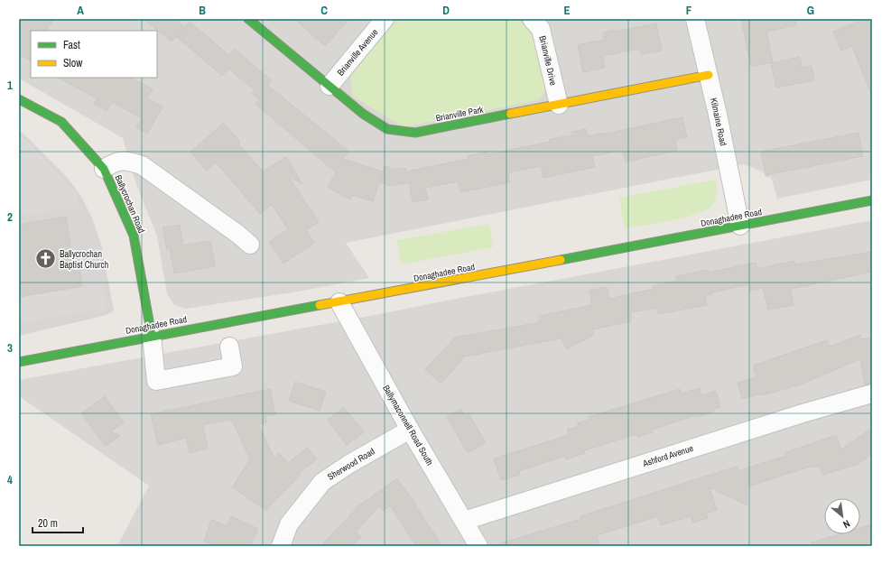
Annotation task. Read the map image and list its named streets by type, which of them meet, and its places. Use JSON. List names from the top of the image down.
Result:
{
  "streets": {
    "main road": ["Brianville Park", "Ballycrochan Road", "Donaghadee Road"],
    "street": [
      "Brianville Avenue",
      "Brianville Drive",
      "Kilmaine Road",
      "Ballymaconnell Road South",
      "Ashford Avenue",
      "Sherwood Road"
    ]
  },
  "crossings": [
    ["Brianville Avenue", "Brianville Park"],
    ["Brianville Drive", "Brianville Park"],
    ["Brianville Park", "Kilmaine Road"],
    ["Kilmaine Road", "Donaghadee Road"],
    ["Ballycrochan Road", "Donaghadee Road"],
    ["Donaghadee Road", "Ballymaconnell Road South"],
    ["Ballymaconnell Road South", "Ashford Avenue"],
    ["Ballymaconnell Road South", "Sherwood Road"]
  ],
  "places": {
    "church": ["Ballycrochan Baptist Church"]
  },
  "legend": ["Fast", "Slow"],
  "scale_bar": "20 m",
  "north": "bottom right",
  "grid": {
    "columns": [
      "A",
      "B",
      "C",
      "D",
      "E",
      "F",
      "G"
    ],
    "rows": [
      "1",
      "2",
      "3",
      "4"
    ]
  }
}
